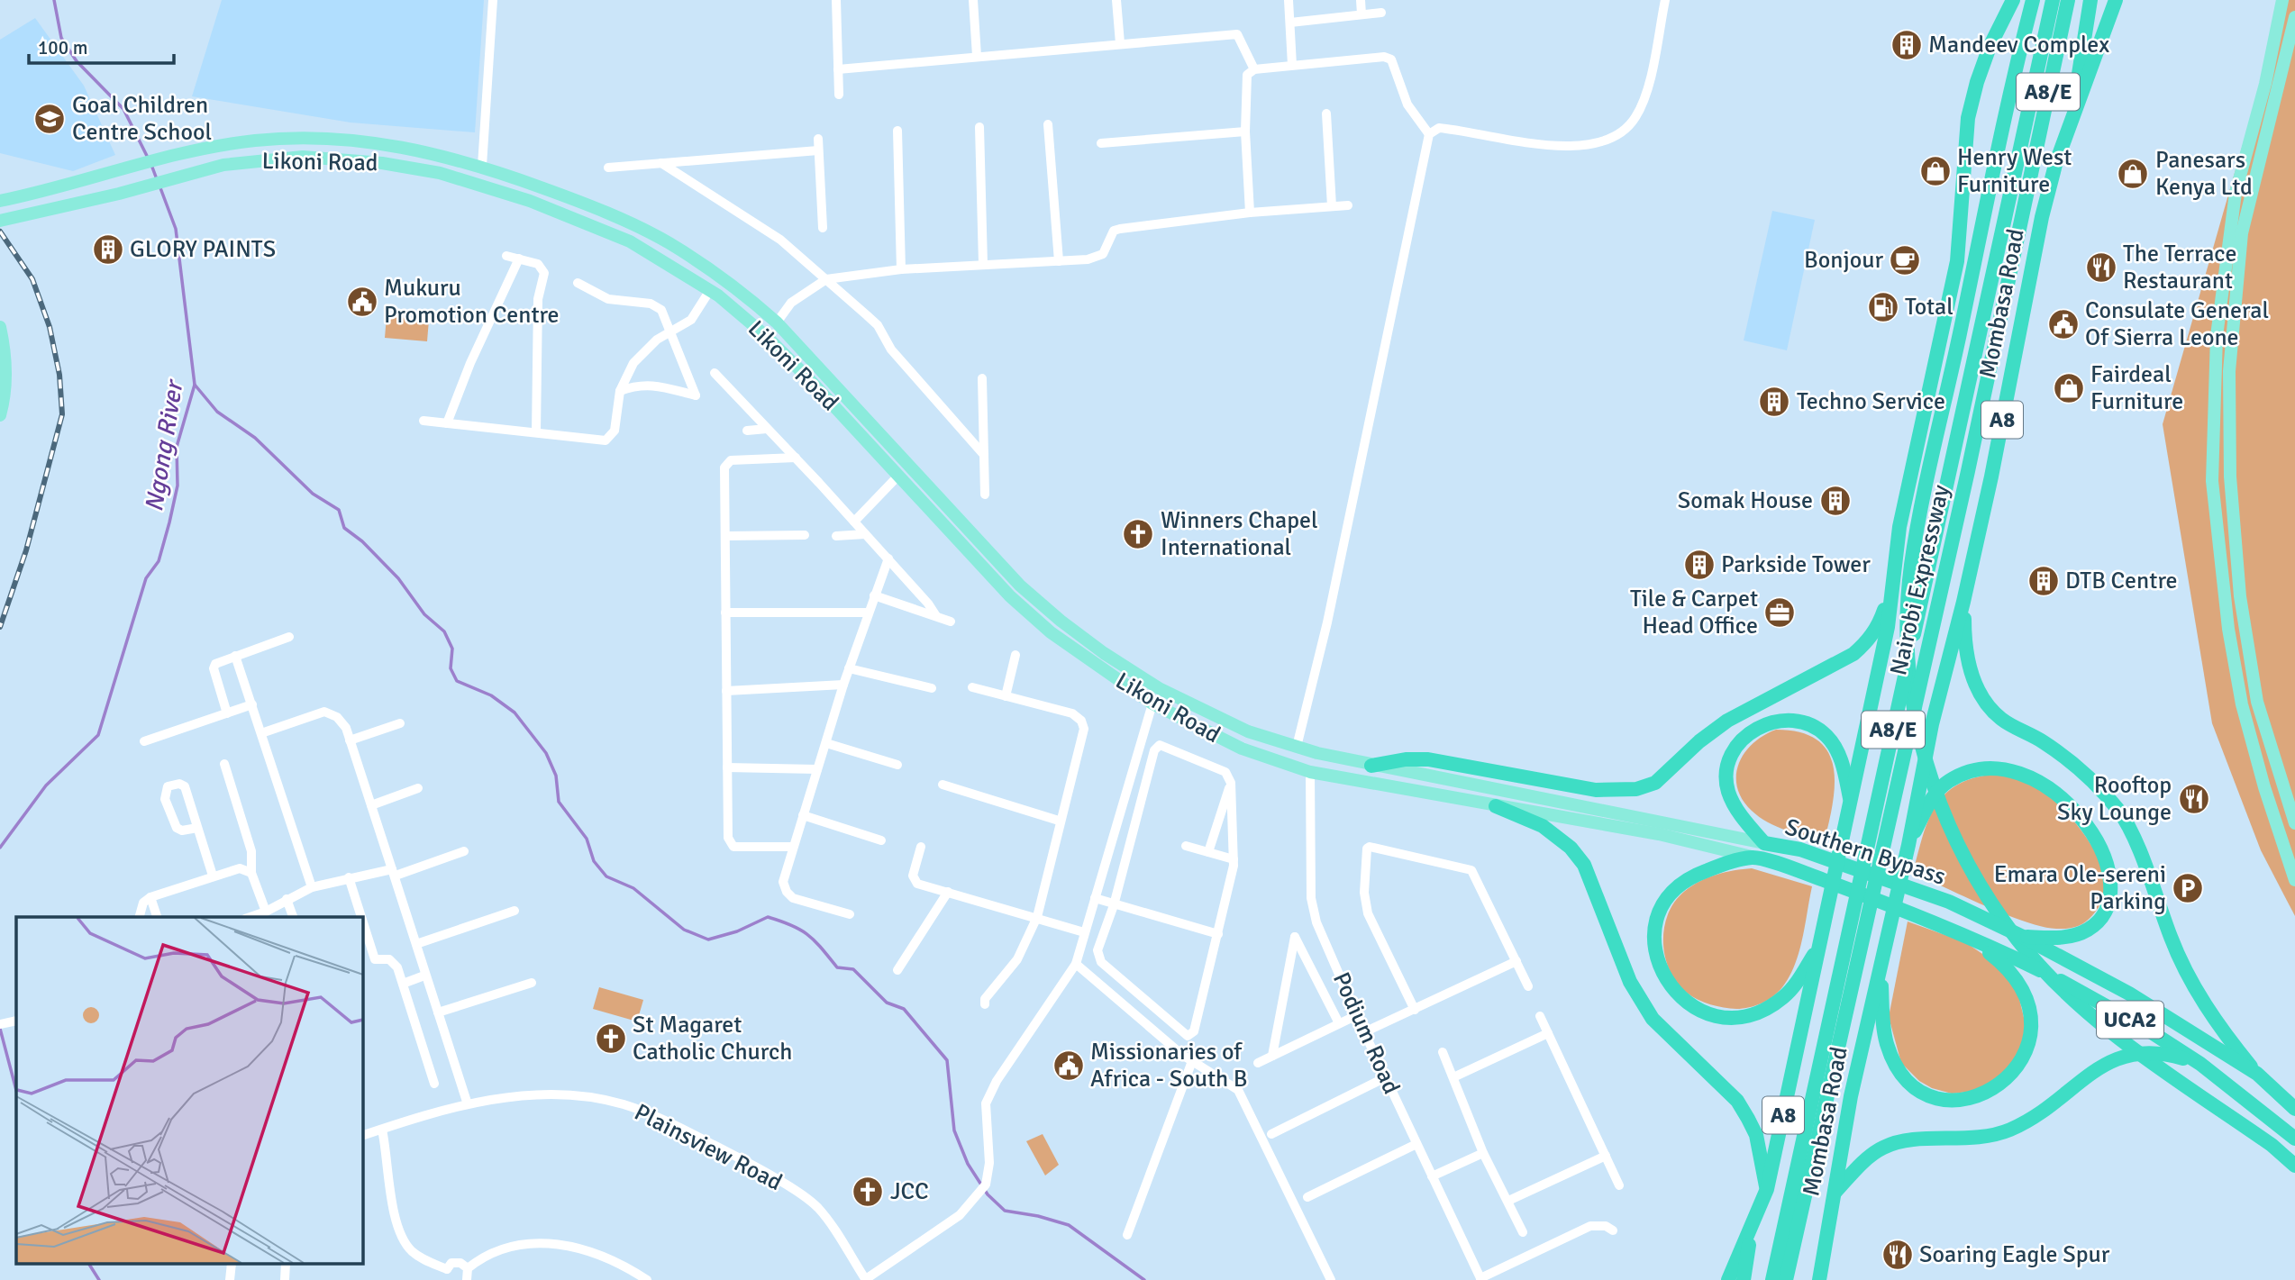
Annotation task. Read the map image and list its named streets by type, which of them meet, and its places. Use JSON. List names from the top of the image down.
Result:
{
  "streets": {
    "highway": [
      "A8/E",
      "Mombasa Road",
      "A8",
      "Nairobi Expressway",
      "Southern Bypass",
      "UCA2"
    ],
    "main road": ["Likoni Road"],
    "street": ["Podium Road", "Plainsview Road"]
  },
  "crossings": [
    ["Likoni Road", "Southern Bypass"],
    ["Likoni Road", "Podium Road"],
    ["Mombasa Road", "A8"]
  ],
  "water": ["Ngong River"],
  "places": {
    "building": [
      "Mandeev Complex",
      "GLORY PAINTS",
      "Techno Service",
      "Somak House",
      "Parkside Tower",
      "DTB Centre"
    ],
    "school or university": ["Goal Children Centre School"],
    "shop": ["Henry West Furniture", "Panesars Kenya Ltd", "Fairdeal Furniture"],
    "cafe": ["Bonjour"],
    "restaurant": ["The Terrace Restaurant", "Rooftop Sky Lounge", "Soaring Eagle Spur"],
    "public building": ["Mukuru Promotion Centre", "Consulate General Of Sierra Leone", "Missionaries of Africa - South B"],
    "fuel station": ["Total"],
    "church": ["Winners Chapel International", "St Magaret Catholic Church", "JCC"],
    "office": ["Tile & Carpet Head Office"],
    "parking": ["Emara Ole-sereni Parking"]
  },
  "scale_bar": "100 m"
}
